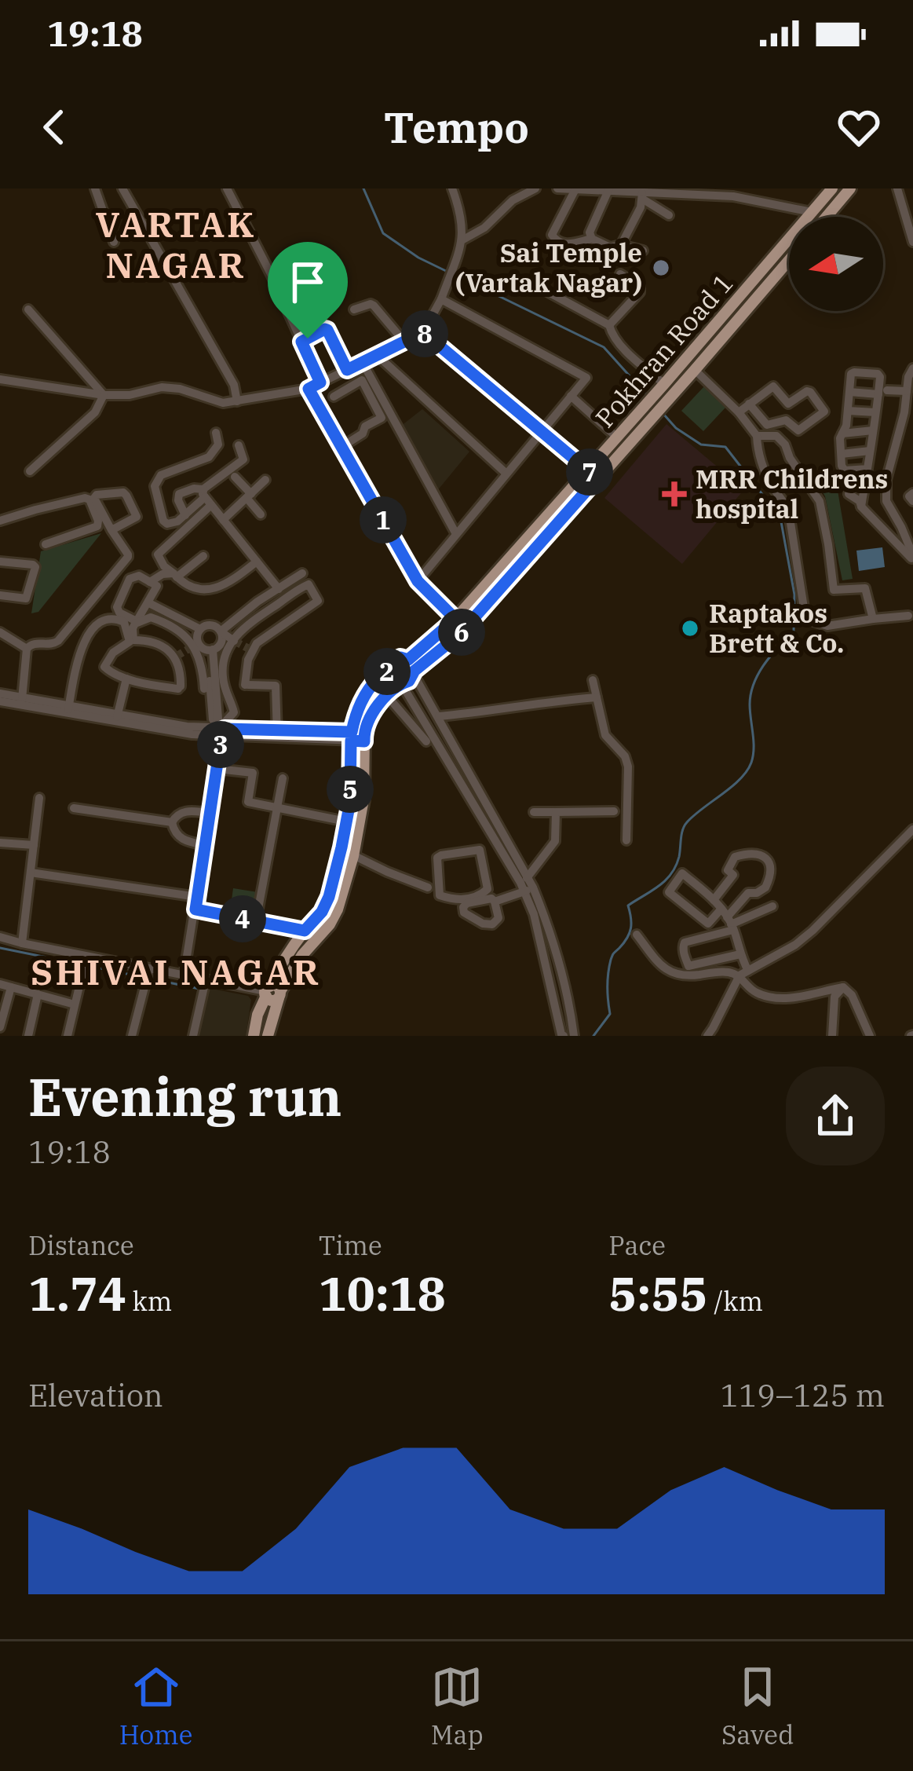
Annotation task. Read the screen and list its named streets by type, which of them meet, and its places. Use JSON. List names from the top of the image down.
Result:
{
  "streets": {
    "main road": ["Pokhran Road 1"]
  },
  "districts": ["VARTAK NAGAR", "SHIVAI NAGAR"],
  "places": {
    "other": ["Sai Temple (Vartak Nagar)", "Raptakos Brett & Co."],
    "health": ["MRR Childrens hospital"]
  },
  "north": "left",
  "page": {
    "status": "19:18",
    "header": "Tempo",
    "pins": [
      "8",
      "7",
      "1",
      "6",
      "2",
      "3",
      "5",
      "4"
    ],
    "heading": ["Evening run", "19:18"],
    "stats": [
      ["Distance", "1.74 km"],
      ["Time", "10:18"],
      ["Pace", "5:55 /km"]
    ],
    "chart": ["Elevation", "119–125 m"],
    "tabs": ["Home", "Map", "Saved"]
  }
}
